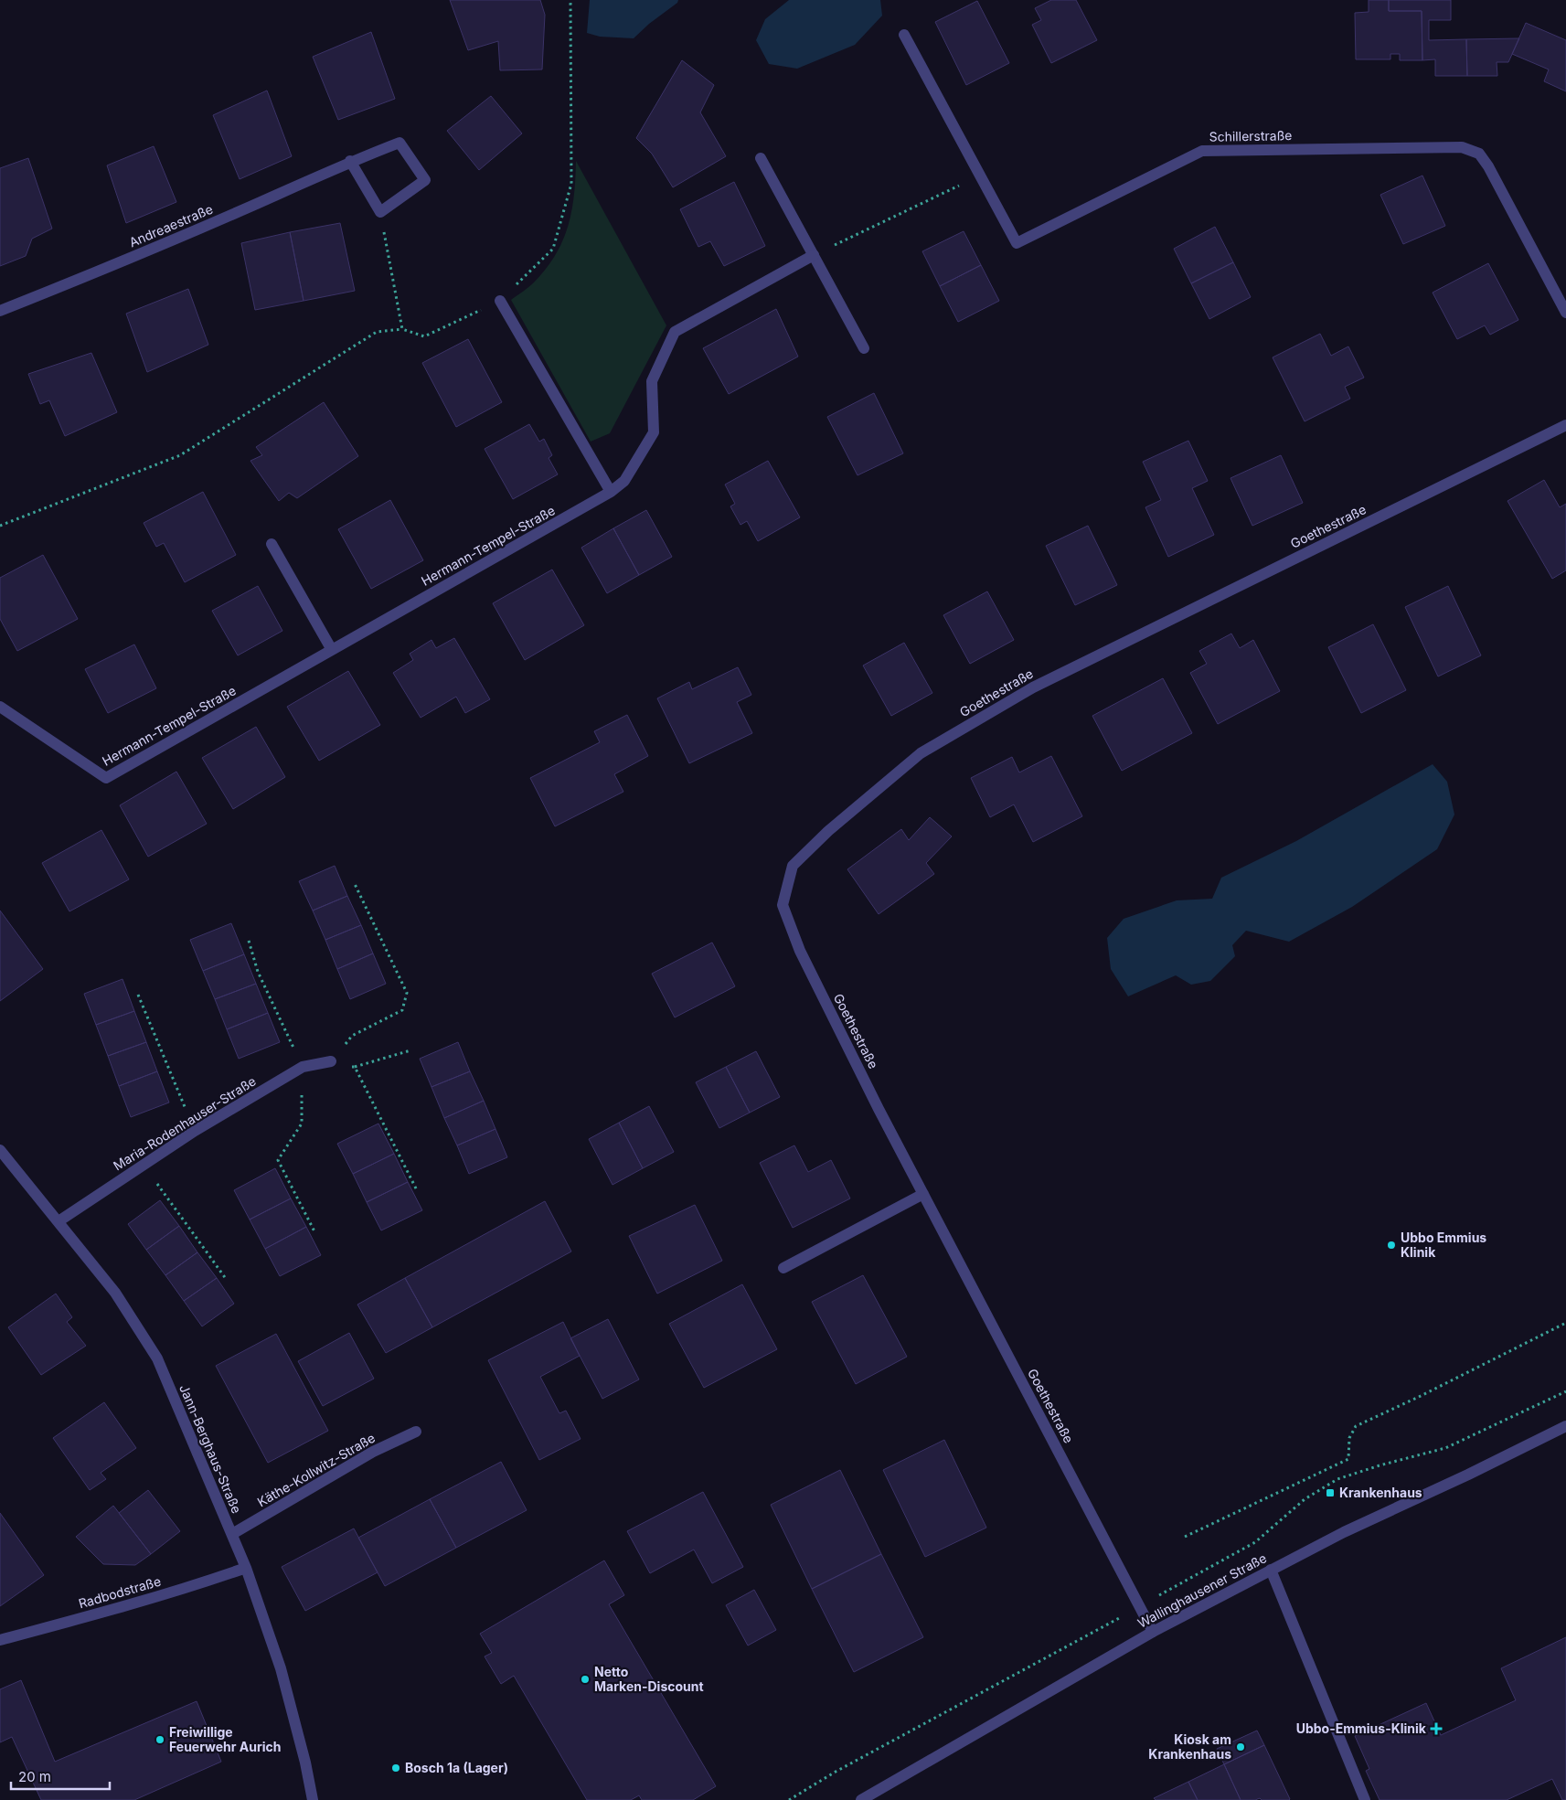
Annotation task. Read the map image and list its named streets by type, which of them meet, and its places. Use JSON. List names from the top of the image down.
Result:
{
  "streets": {
    "street": [
      "Schillerstraße",
      "Andreaestraße",
      "Goethestraße",
      "Hermann-Tempel-Straße",
      "Maria-Rodenhauser-Straße",
      "Jann-Berghaus-Straße",
      "Käthe-Kollwitz-Straße",
      "Wallinghausener Straße",
      "Radbodstraße"
    ]
  },
  "crossings": [
    ["Goethestraße", "Wallinghausener Straße"],
    ["Maria-Rodenhauser-Straße", "Jann-Berghaus-Straße"],
    ["Jann-Berghaus-Straße", "Käthe-Kollwitz-Straße"],
    ["Jann-Berghaus-Straße", "Radbodstraße"]
  ],
  "places": {
    "other": [
      "Ubbo Emmius Klinik",
      "Netto Marken-Discount",
      "Freiwillige Feuerwehr Aurich",
      "Kiosk am Krankenhaus",
      "Bosch 1a (Lager)"
    ],
    "transit": ["Krankenhaus"],
    "health": ["Ubbo-Emmius-Klinik"]
  },
  "scale_bar": "20 m"
}
